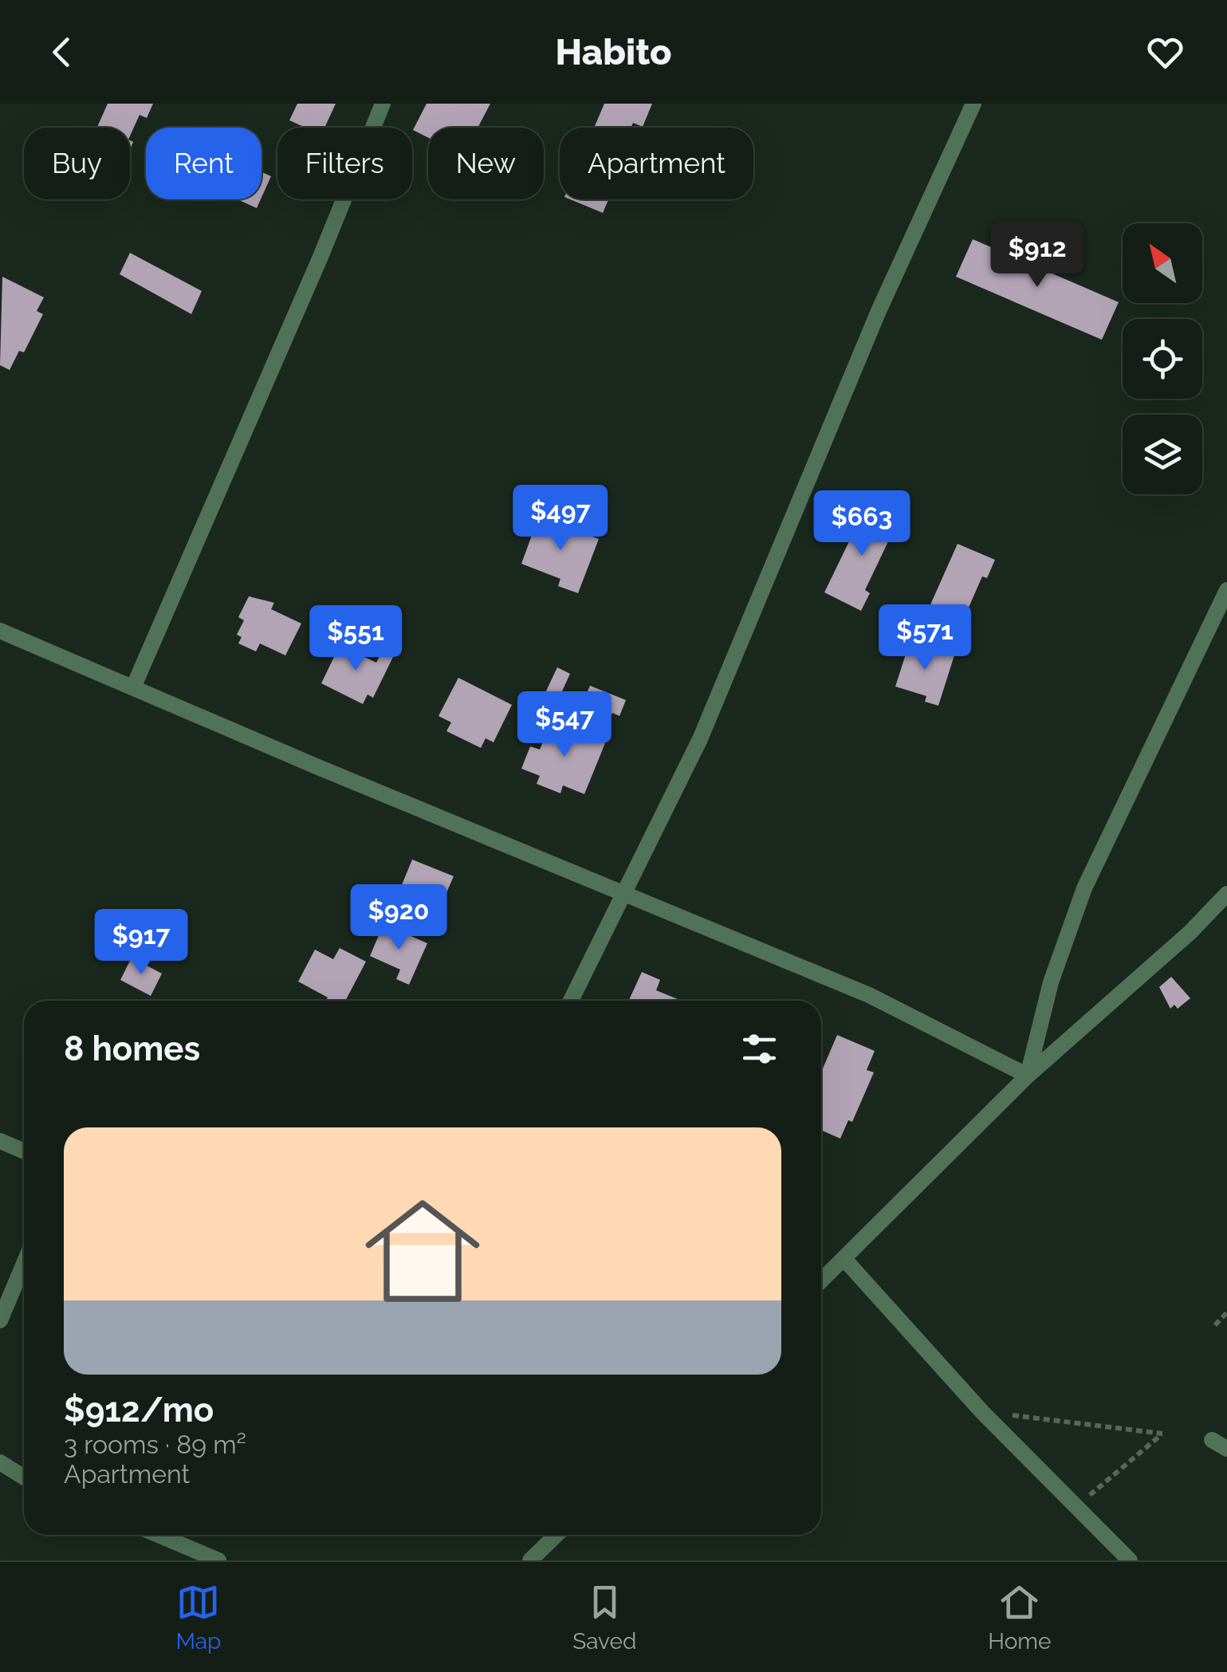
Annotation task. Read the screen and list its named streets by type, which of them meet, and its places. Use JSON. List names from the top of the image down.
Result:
{
  "north": "top left",
  "page": {
    "header": "Habito",
    "chip": [
      "Buy",
      "Rent",
      "Filters",
      "New",
      "Apartment"
    ],
    "price": [
      "$912",
      "$497",
      "$663",
      "$571",
      "$551",
      "$547",
      "$920",
      "$917"
    ],
    "heading": "8 homes",
    "list": [
      {
        "name": "$912/mo",
        "note": "3 rooms · 89 m² · Apartment"
      }
    ],
    "tabs": ["Map", "Saved", "Home"]
  }
}
